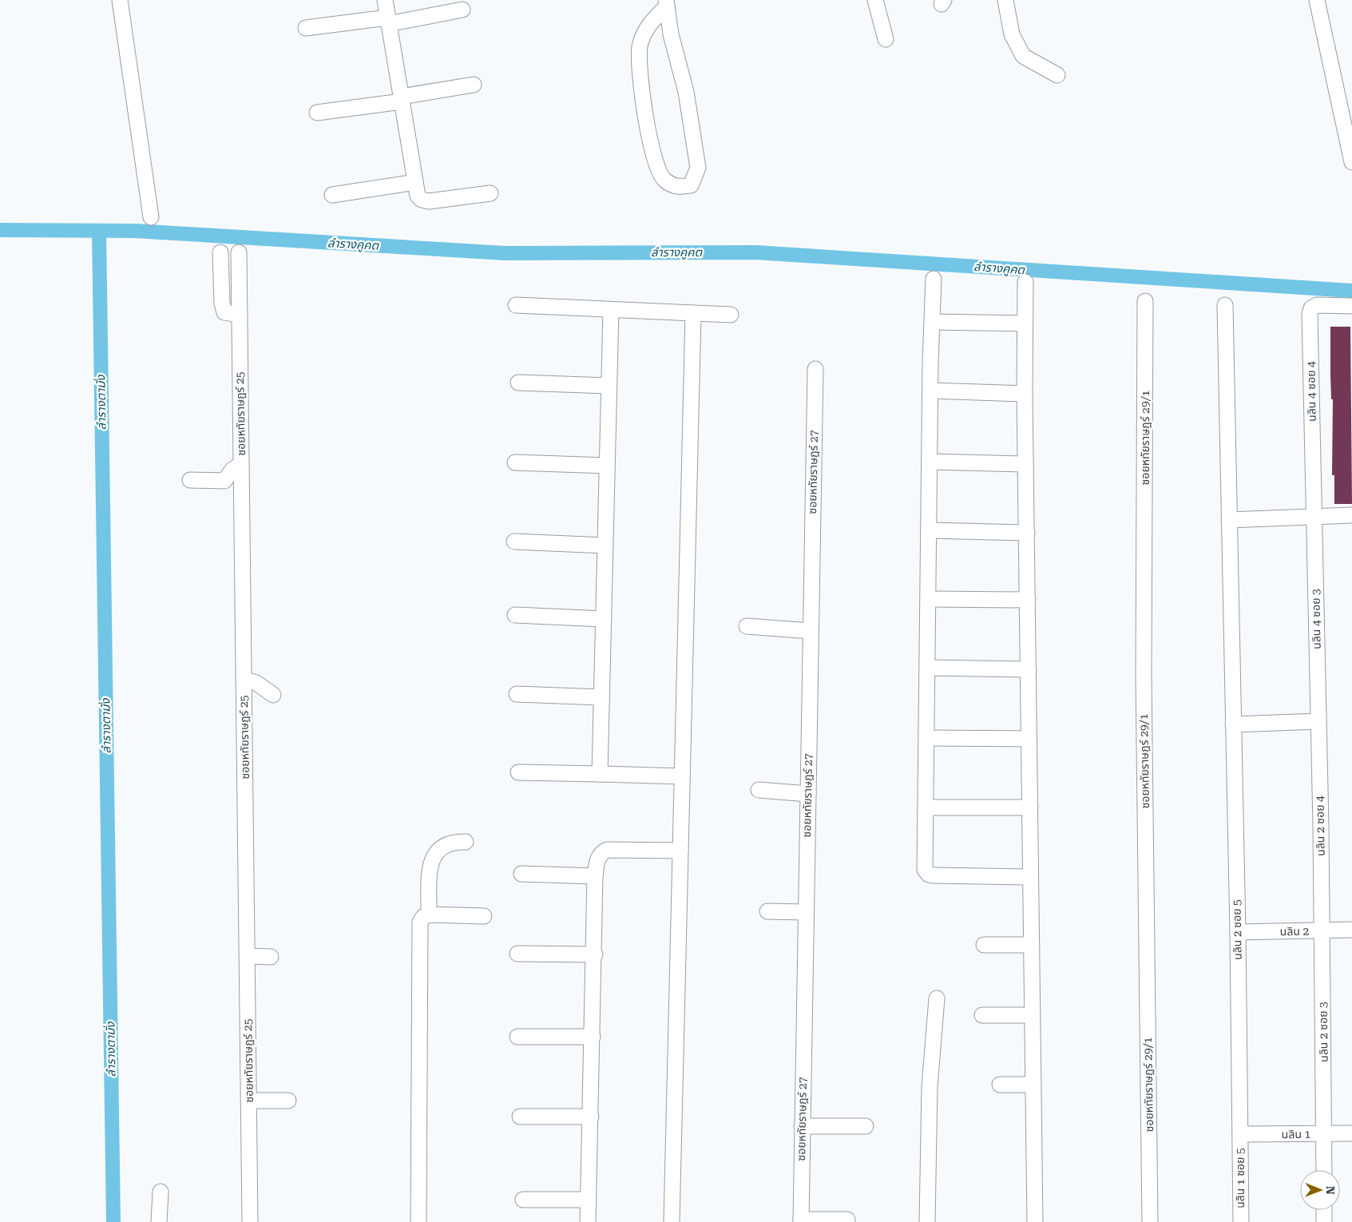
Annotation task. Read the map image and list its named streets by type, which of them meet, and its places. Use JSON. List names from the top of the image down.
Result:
{
  "streets": {
    "street": [
      "นลิน 4 ซอย 4",
      "ซอยหทัยราษฎร์ 25",
      "ซอยหทัยราษฎร์ 29/1",
      "ซอยหทัยราษฎร์ 27",
      "นลิน 4 ซอย 3",
      "นลิน 2 ซอย 4",
      "นลิน 2 ซอย 5",
      "นลิน 2",
      "นลิน 2 ซอย 3",
      "นลิน 1",
      "นลิน 1 ซอย 5"
    ]
  },
  "crossings": [
    ["นลิน 4 ซอย 4", "นลิน 4 ซอย 3"],
    ["นลิน 4 ซอย 3", "นลิน 2 ซอย 4"],
    ["นลิน 2 ซอย 4", "นลิน 2"],
    ["นลิน 2 ซอย 4", "นลิน 2 ซอย 3"],
    ["นลิน 2 ซอย 5", "นลิน 2"],
    ["นลิน 2 ซอย 5", "นลิน 1"],
    ["นลิน 2 ซอย 5", "นลิน 1 ซอย 5"],
    ["นลิน 2", "นลิน 2 ซอย 3"],
    ["นลิน 2 ซอย 3", "นลิน 1"],
    ["นลิน 1", "นลิน 1 ซอย 5"]
  ],
  "water": ["ลำรางคูคต", "ลำรางตามั่ง"],
  "north": "right"
}
